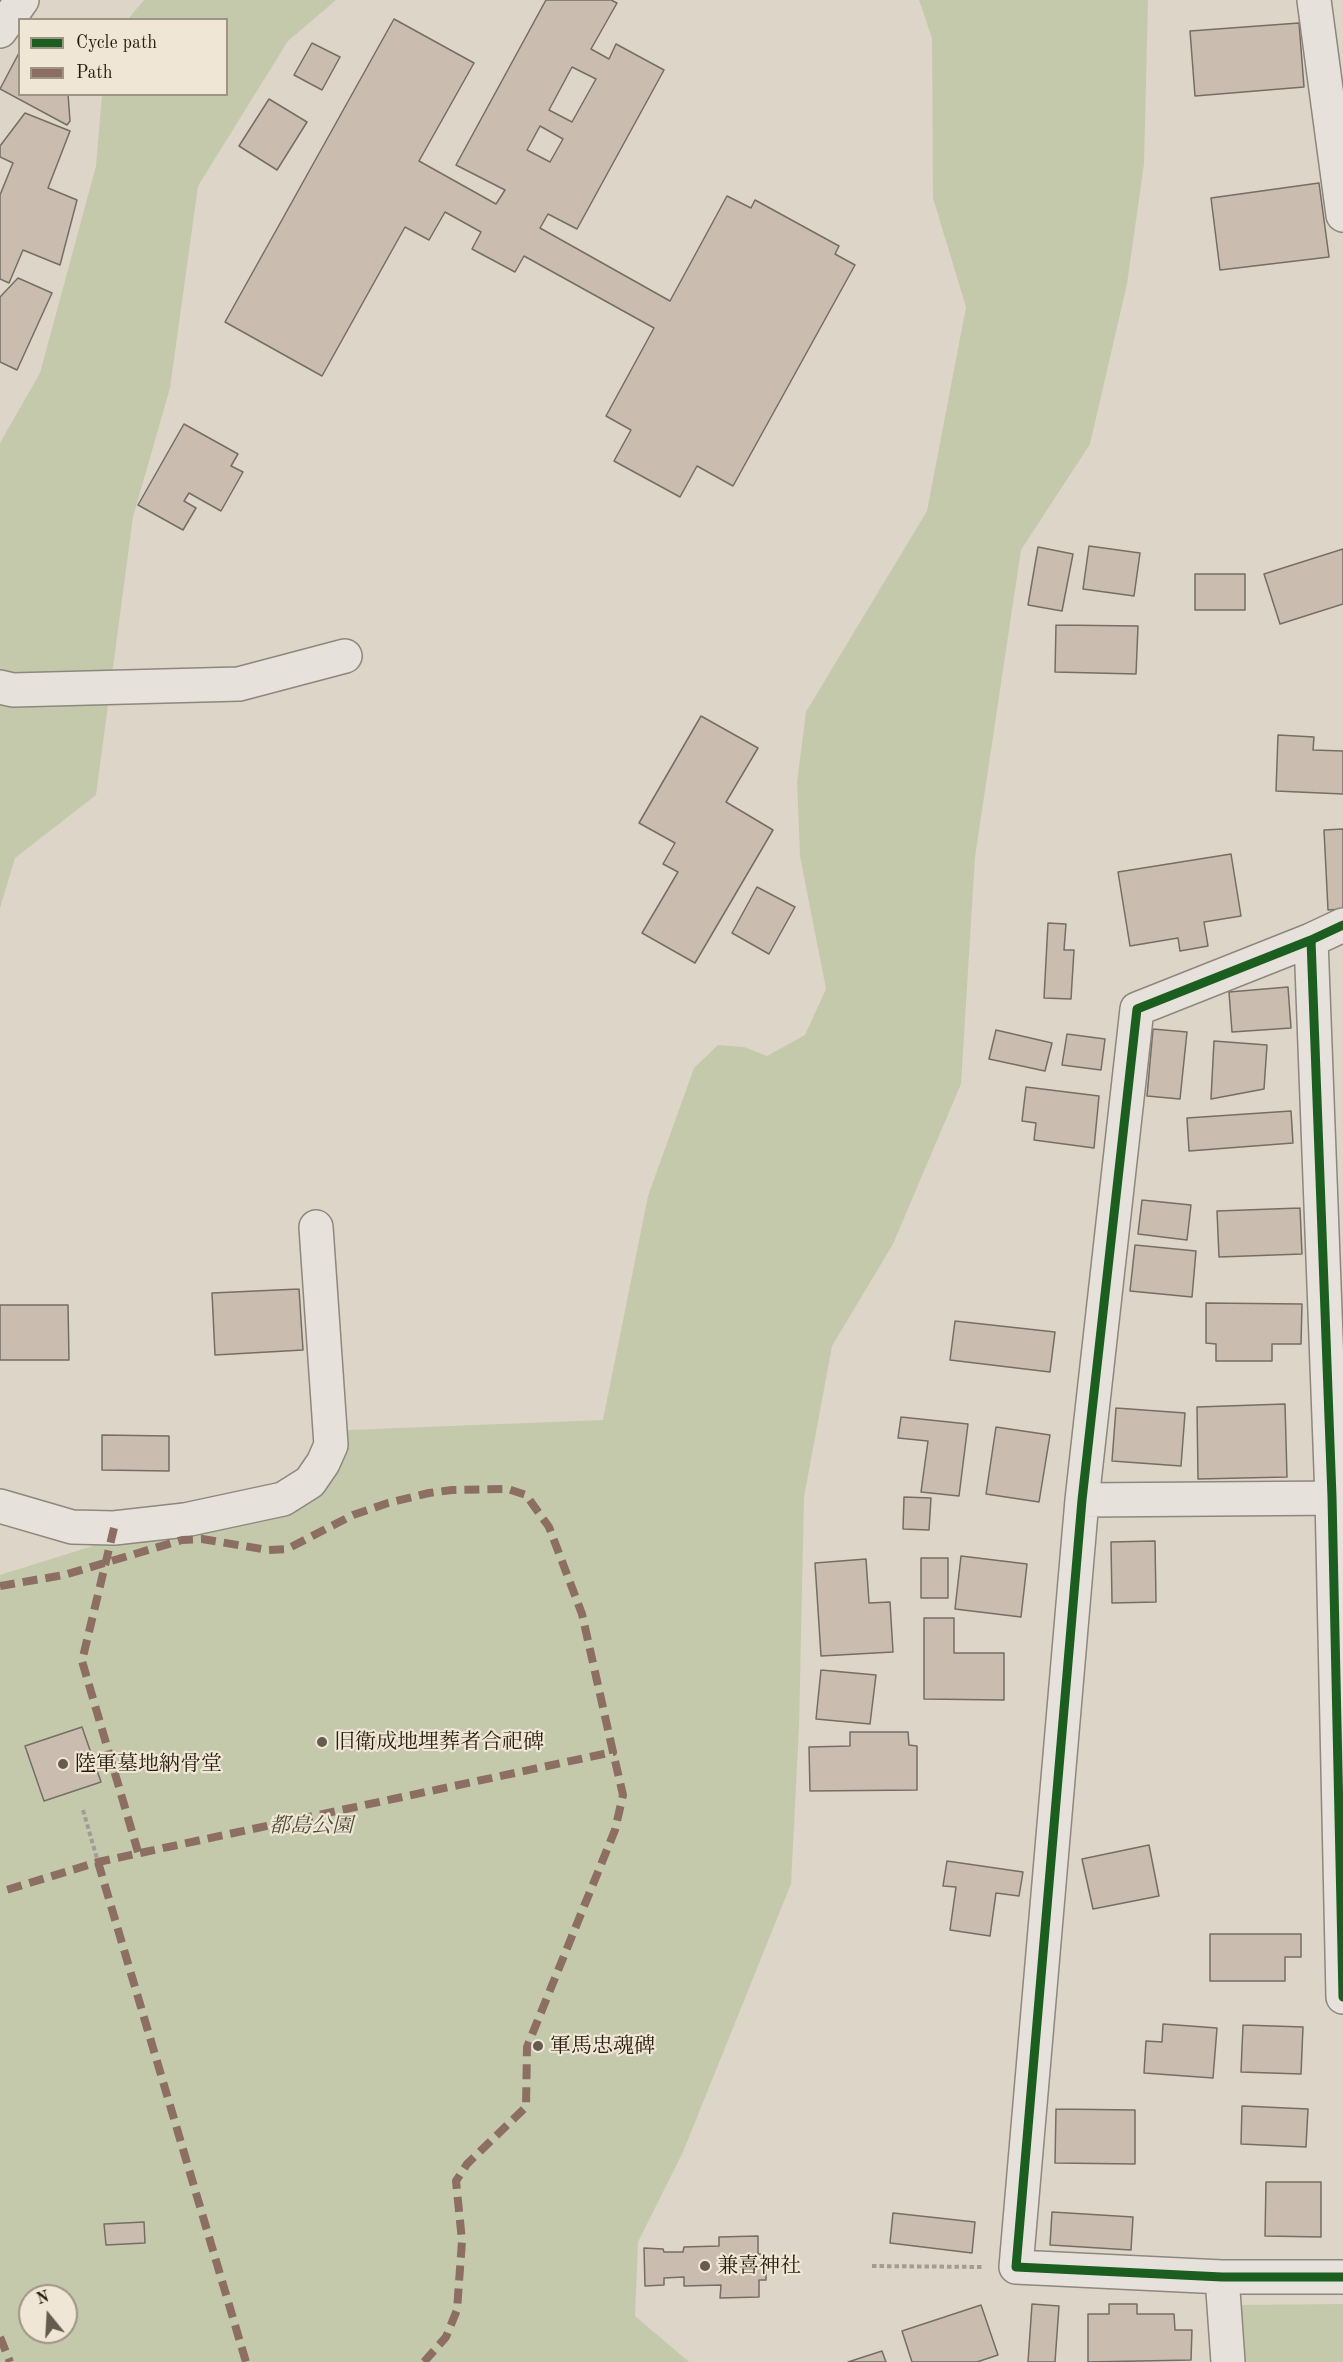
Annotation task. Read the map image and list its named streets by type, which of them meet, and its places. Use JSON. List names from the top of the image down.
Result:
{
  "parks": ["都島公園"],
  "places": [
    "旧衛成地埋葬者合祀碑",
    "陸軍墓地納骨堂",
    "軍馬忠魂碑",
    "兼喜神社"
  ],
  "legend": ["Cycle path", "Path"],
  "north": "top"
}
